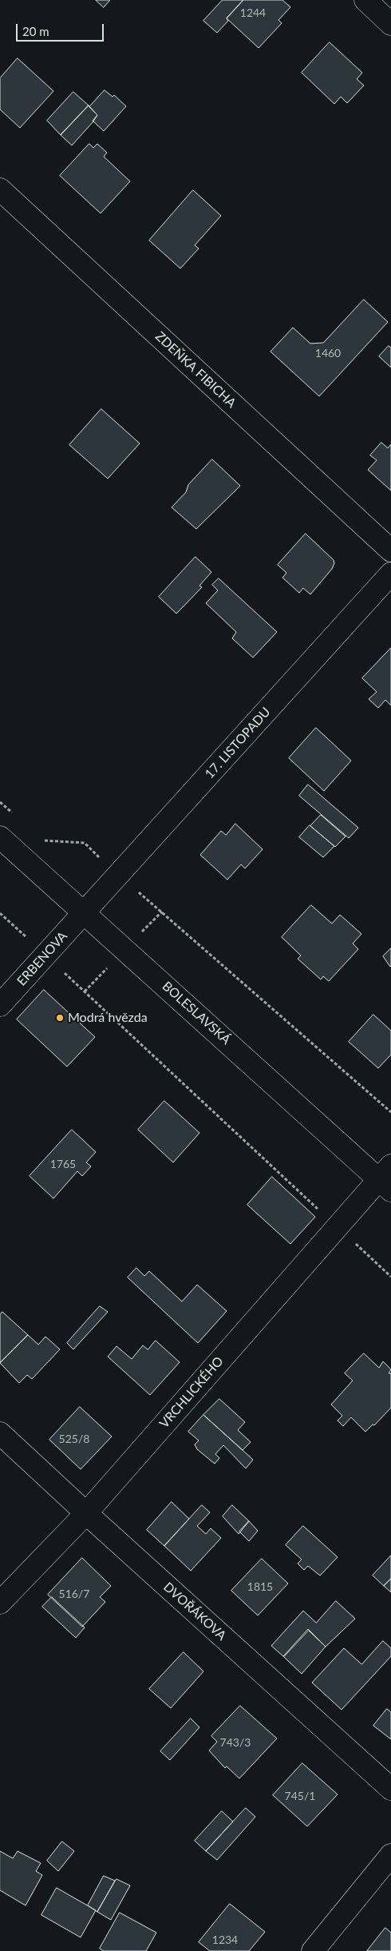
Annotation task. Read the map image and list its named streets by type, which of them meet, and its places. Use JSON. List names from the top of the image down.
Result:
{
  "streets": {
    "street": [
      "ZDEŇKA FIBICHA",
      "17. LISTOPADU",
      "ERBENOVA",
      "BOLESLAVSKÁ",
      "VRCHLICKÉHO",
      "DVOŘÁKOVA"
    ]
  },
  "crossings": [
    ["17. LISTOPADU", "ERBENOVA"],
    ["17. LISTOPADU", "BOLESLAVSKÁ"],
    ["ERBENOVA", "BOLESLAVSKÁ"],
    ["BOLESLAVSKÁ", "VRCHLICKÉHO"],
    ["VRCHLICKÉHO", "DVOŘÁKOVA"]
  ],
  "places": ["Modrá hvězda"],
  "house_numbers": [
    "1244",
    "1460",
    "1765",
    "525/8",
    "1815",
    "516/7",
    "743/3",
    "745/1",
    "1234"
  ],
  "scale_bar": "20 m"
}
